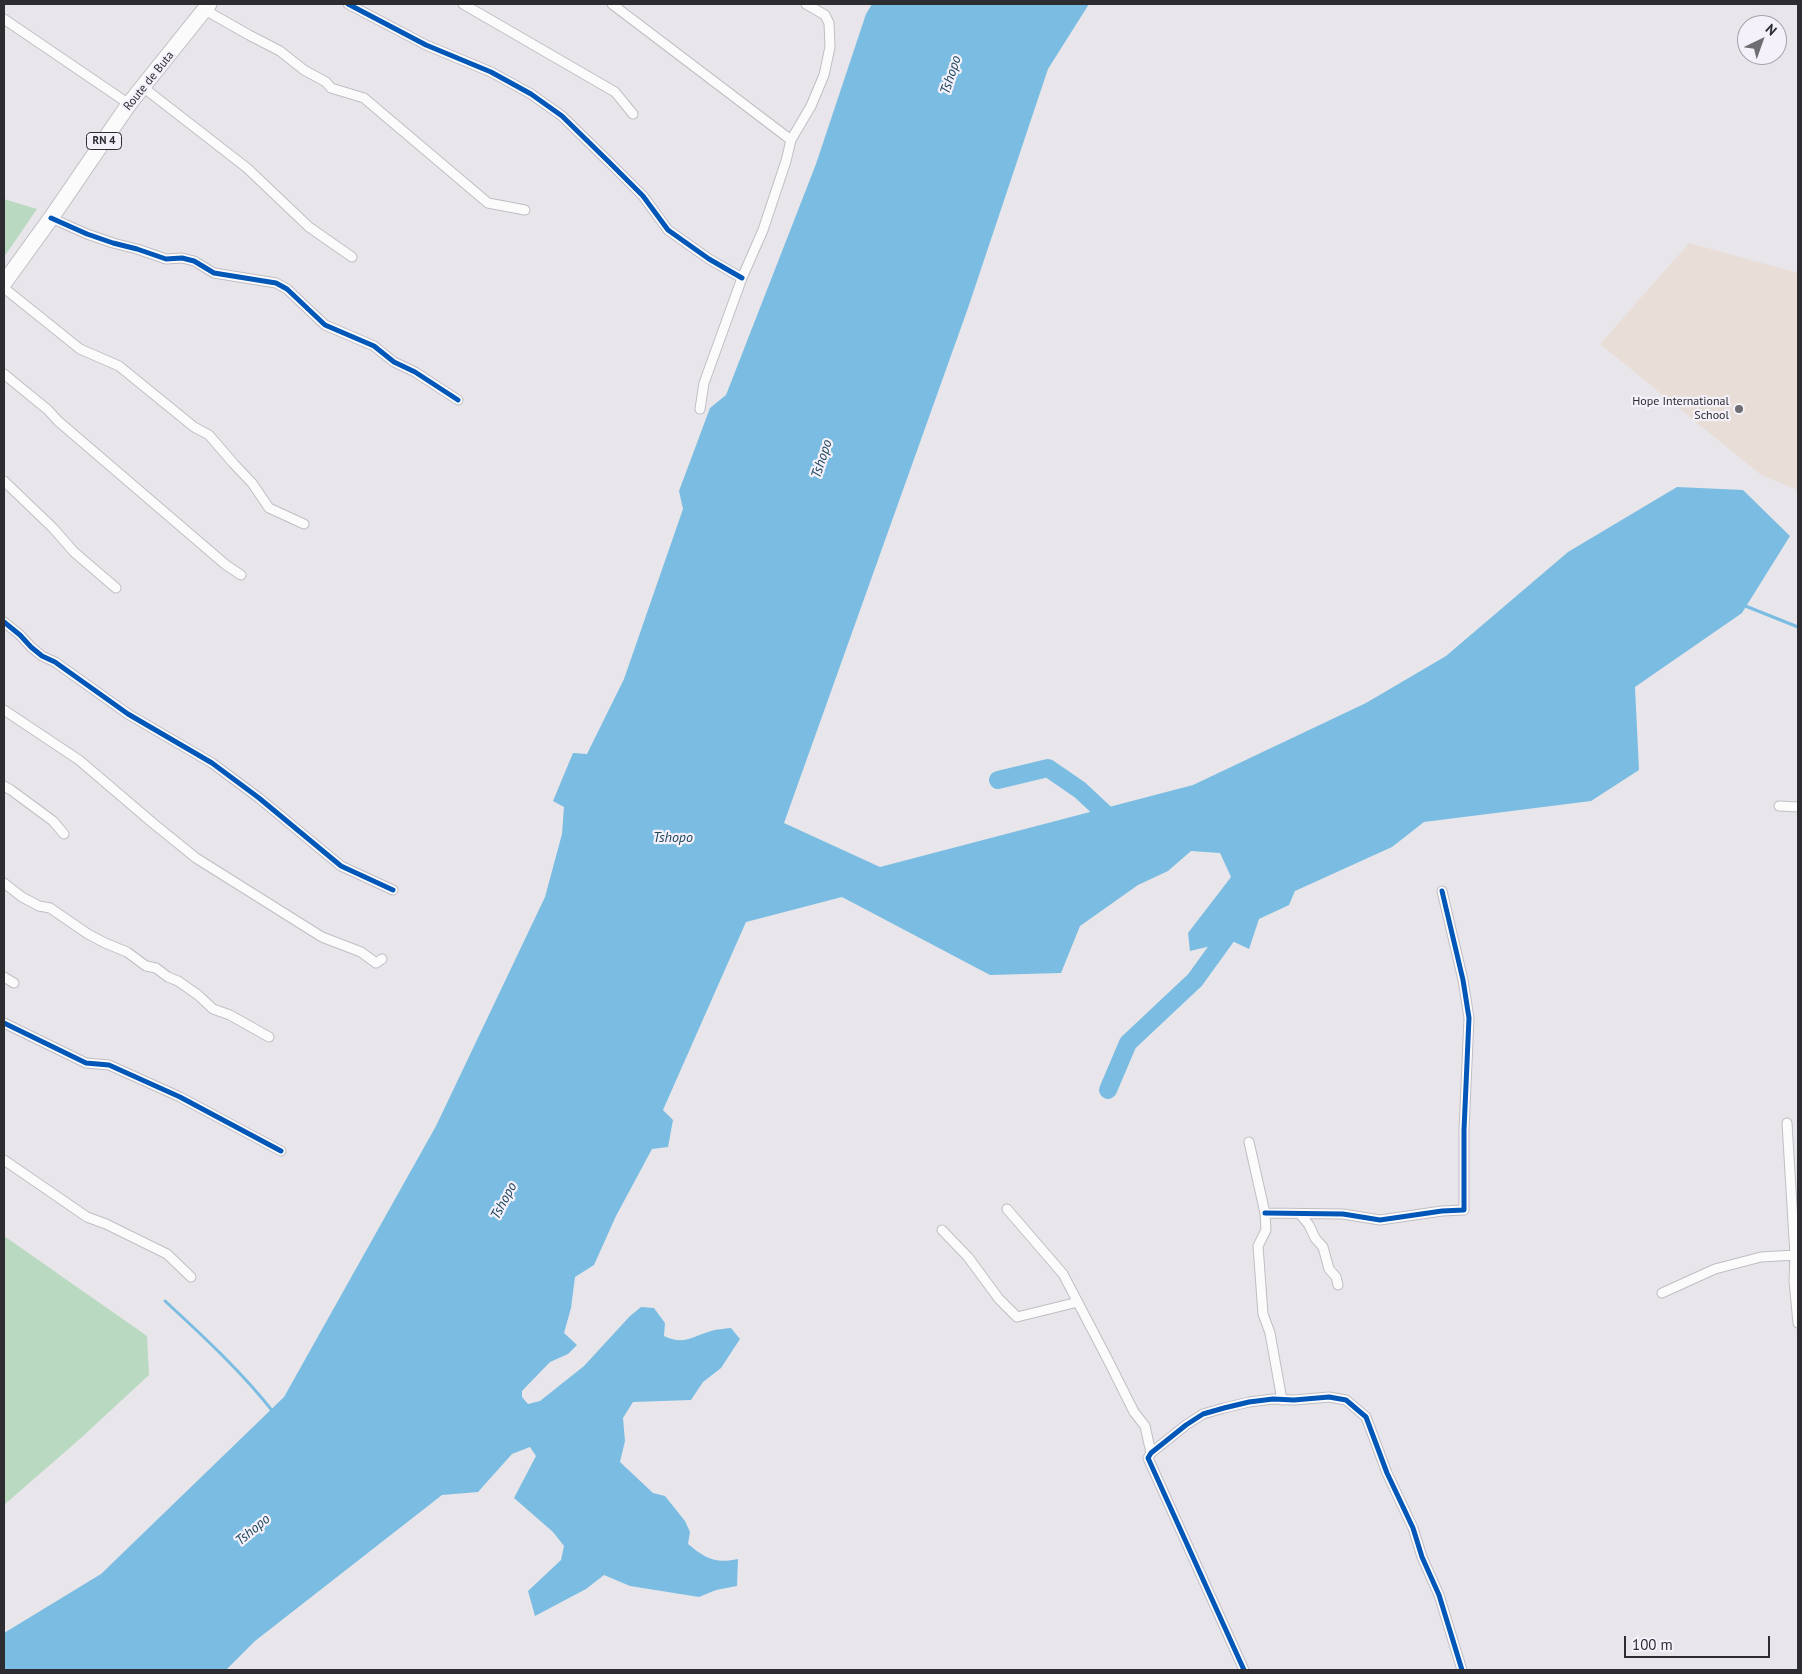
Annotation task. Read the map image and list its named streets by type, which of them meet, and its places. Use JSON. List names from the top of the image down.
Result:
{
  "streets": {
    "highway": ["Route de Buta", "RN 4"]
  },
  "water": ["Tshopo"],
  "places": ["Hope International School"],
  "scale_bar": "100 m",
  "north": "top right"
}
